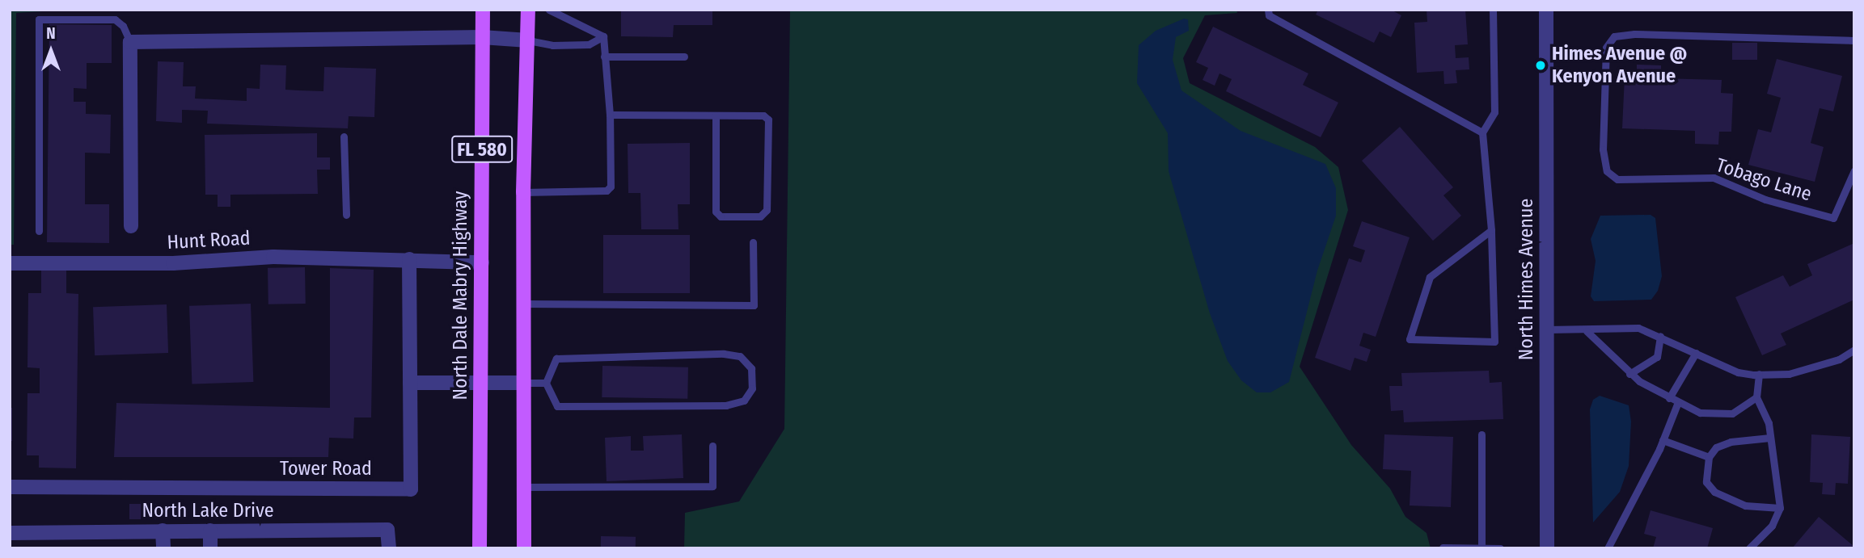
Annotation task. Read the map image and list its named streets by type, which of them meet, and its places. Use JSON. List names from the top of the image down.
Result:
{
  "streets": {
    "main road": ["FL 580", "North Dale Mabry Highway"],
    "street": [
      "Hunt Road",
      "North Himes Avenue",
      "Tower Road",
      "North Lake Drive"
    ],
    "lane": ["Tobago Lane"]
  },
  "crossings": [
    ["Hunt Road", "North Dale Mabry Highway"],
    ["Hunt Road", "Tower Road"]
  ],
  "places": ["Himes Avenue @ Kenyon Avenue"],
  "north": "top"
}
